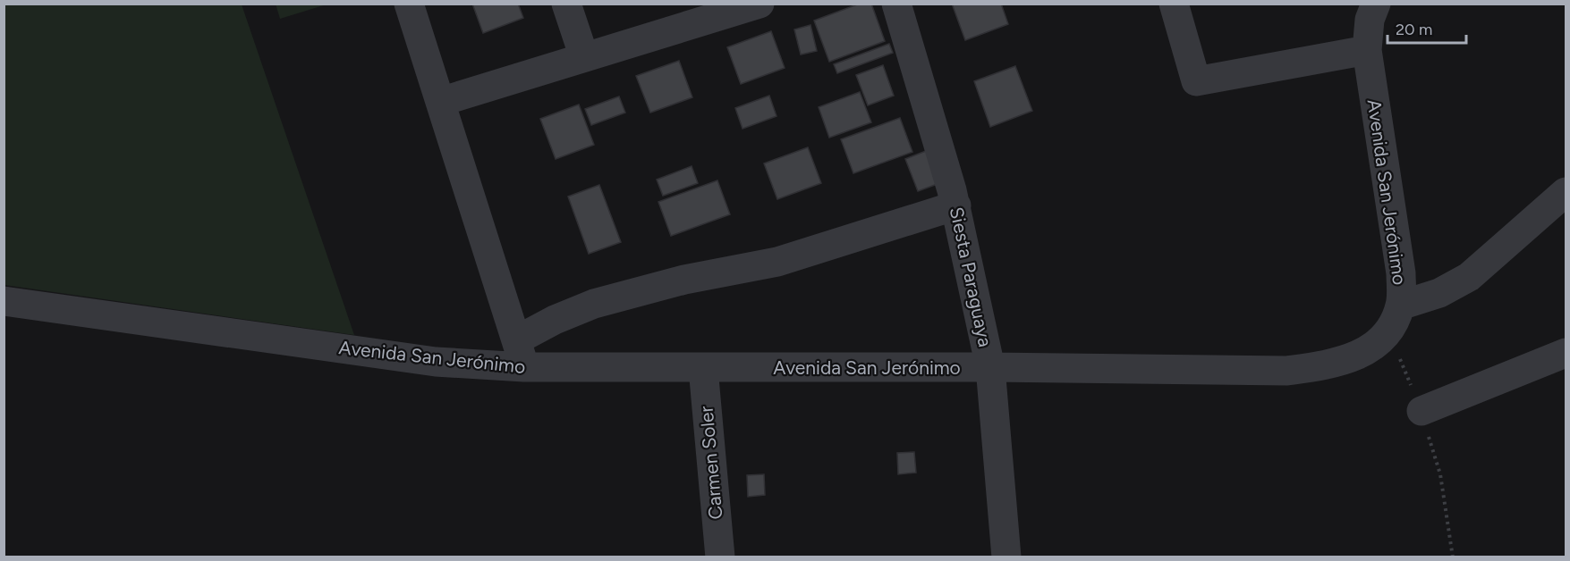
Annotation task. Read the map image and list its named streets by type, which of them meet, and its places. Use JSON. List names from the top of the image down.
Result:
{
  "streets": {
    "street": ["Avenida San Jerónimo", "Siesta Paraguaya", "Carmen Soler"]
  },
  "crossings": [
    ["Avenida San Jerónimo", "Siesta Paraguaya"],
    ["Avenida San Jerónimo", "Carmen Soler"]
  ],
  "scale_bar": "20 m"
}
